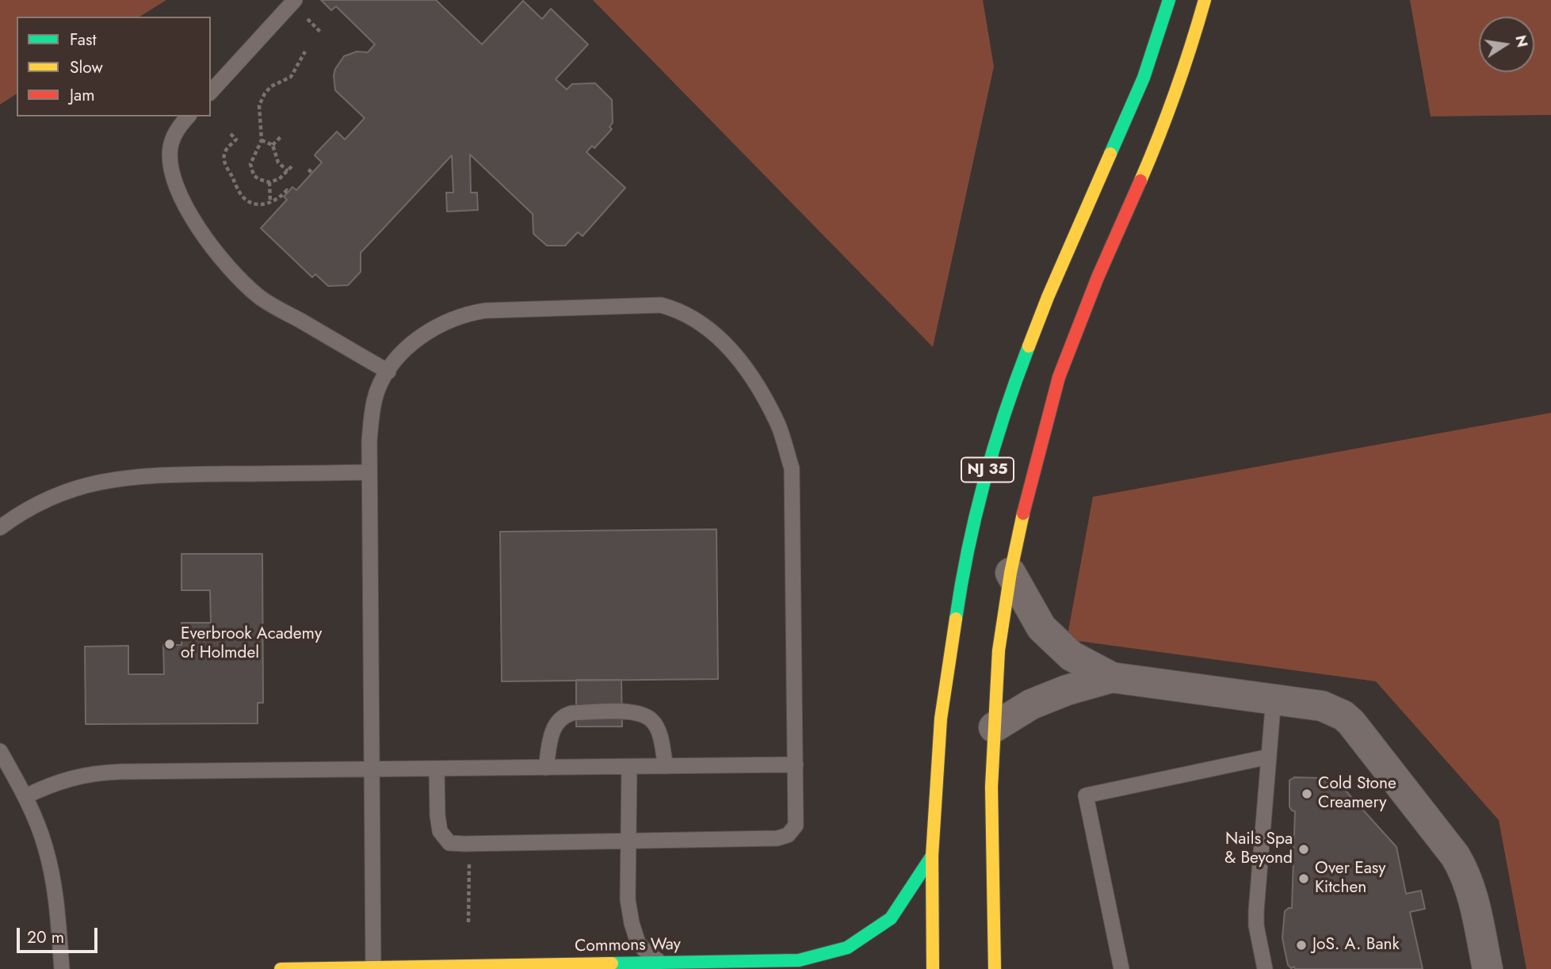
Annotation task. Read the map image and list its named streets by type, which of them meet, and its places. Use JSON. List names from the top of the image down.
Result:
{
  "streets": {
    "main road": ["NJ 35", "Commons Way"]
  },
  "crossings": [
    ["NJ 35", "Commons Way"]
  ],
  "places": [
    "Everbrook Academy of Holmdel",
    "Cold Stone Creamery",
    "Nails Spa & Beyond",
    "Over Easy Kitchen",
    "JoS. A. Bank"
  ],
  "legend": ["Fast", "Slow", "Jam"],
  "scale_bar": "20 m",
  "north": "right"
}
